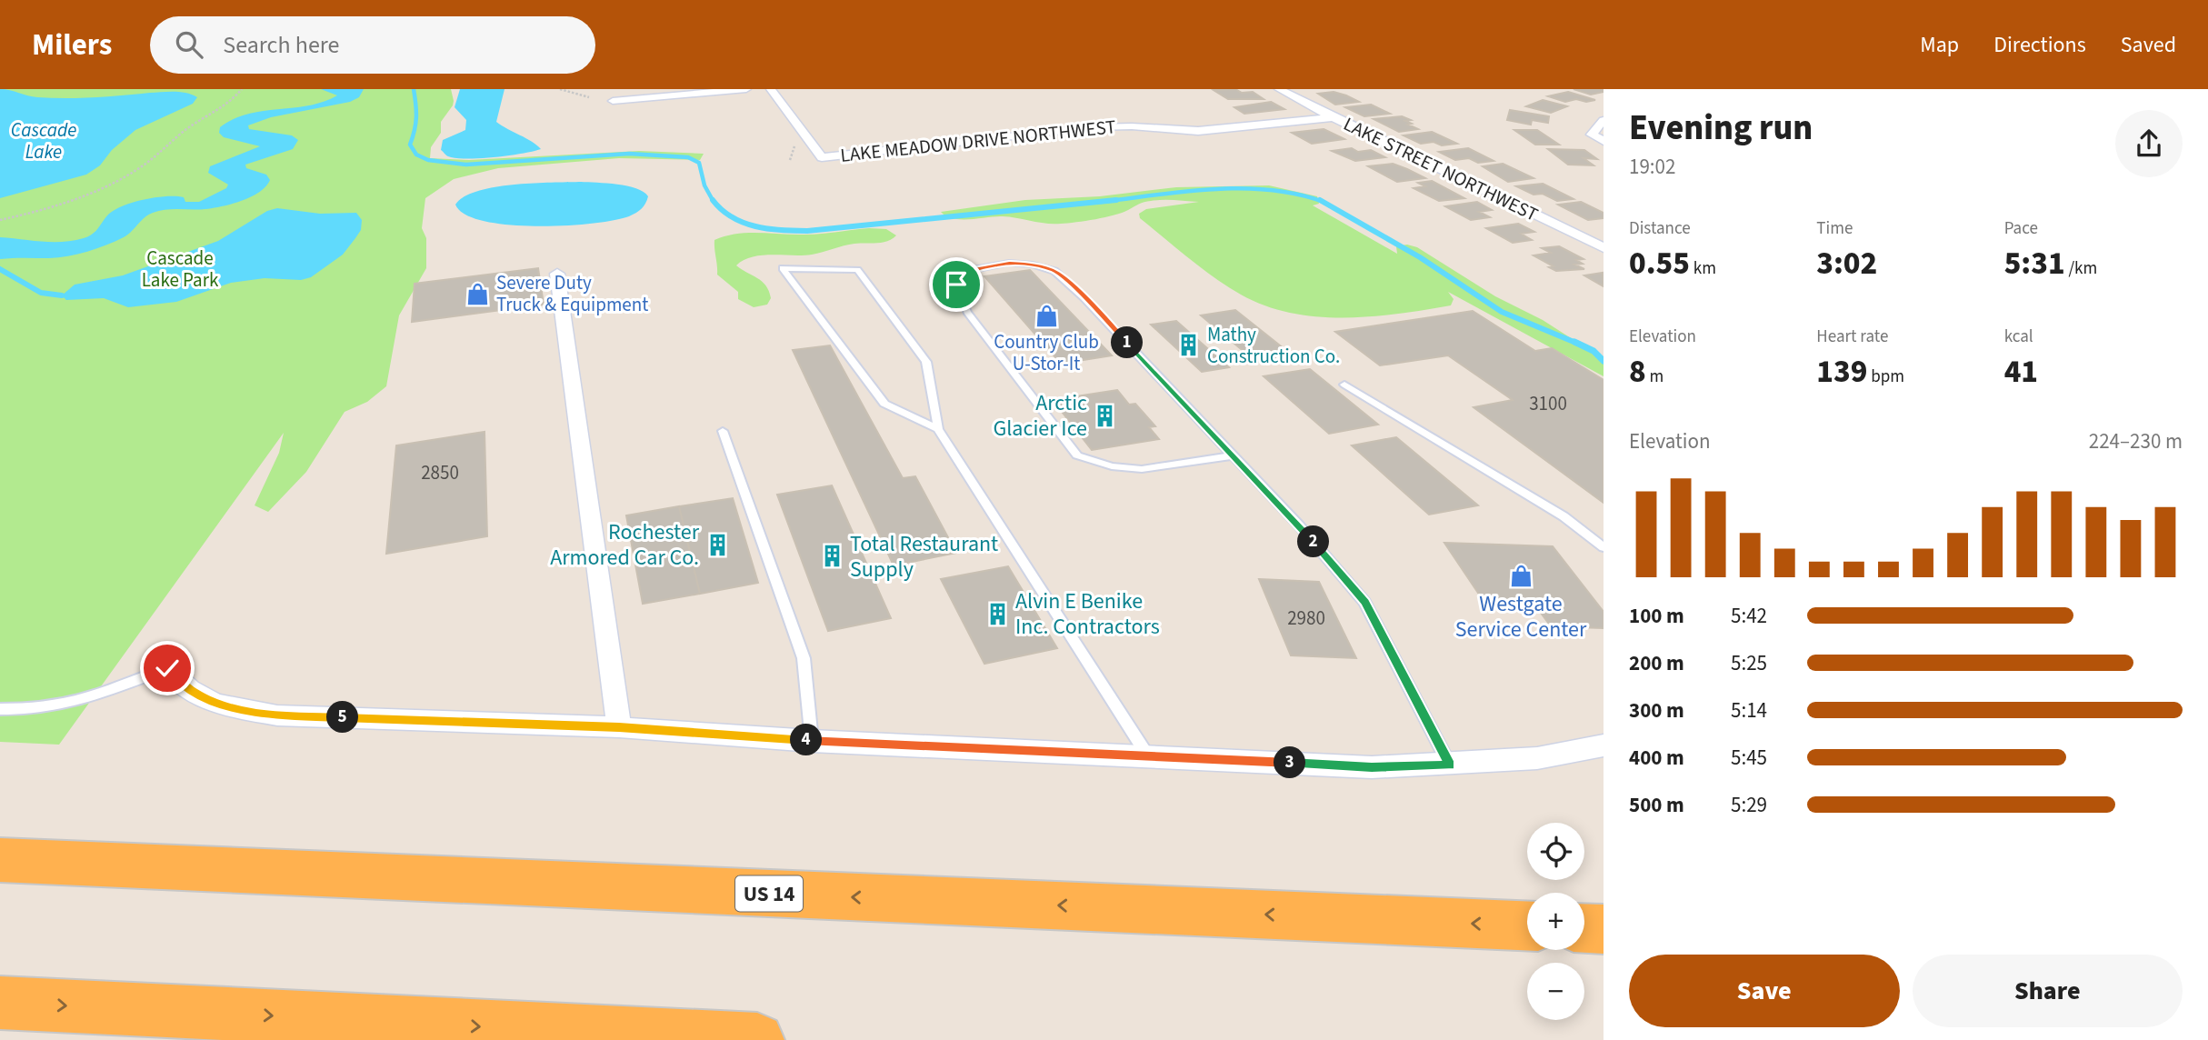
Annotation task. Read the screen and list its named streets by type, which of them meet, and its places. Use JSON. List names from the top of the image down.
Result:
{
  "streets": {
    "highway": ["US 14"],
    "street": ["LAKE MEADOW DRIVE NORTHWEST", "LAKE STREET NORTHWEST"]
  },
  "crossings": [
    ["LAKE MEADOW DRIVE NORTHWEST", "LAKE STREET NORTHWEST"]
  ],
  "water": ["Cascade Lake"],
  "parks": ["Cascade Lake Park"],
  "places": {
    "shop": ["Severe Duty Truck & Equipment", "Country Club U-Stor-It", "Westgate Service Center"],
    "building": [
      "Mathy Construction Co.",
      "Arctic Glacier Ice",
      "Rochester Armored Car Co.",
      "Total Restaurant Supply",
      "Alvin E Benike Inc. Contractors"
    ]
  },
  "house_numbers": ["3100", "2850", "2980"],
  "page": {
    "header": "Milers",
    "search": "Search here",
    "nav": ["Map", "Directions", "Saved"],
    "heading": ["Evening run", "19:02"],
    "stats": [
      ["Distance", "0.55 km"],
      ["Time", "3:02"],
      ["Pace", "5:31 /km"],
      ["Elevation", "8 m"],
      ["Heart rate", "139 bpm"],
      ["kcal", "41"]
    ],
    "pins": [
      "1",
      "2",
      "5",
      "4",
      "3"
    ],
    "chart": ["Elevation", "224–230 m"],
    "list": [
      {
        "name": "100 m",
        "note": "5:42"
      },
      {
        "name": "200 m",
        "note": "5:25"
      },
      {
        "name": "300 m",
        "note": "5:14"
      },
      {
        "name": "400 m",
        "note": "5:45"
      },
      {
        "name": "500 m",
        "note": "5:29"
      }
    ],
    "map_buttons": ["+", "−"],
    "buttons": ["Save", "Share"]
  }
}
